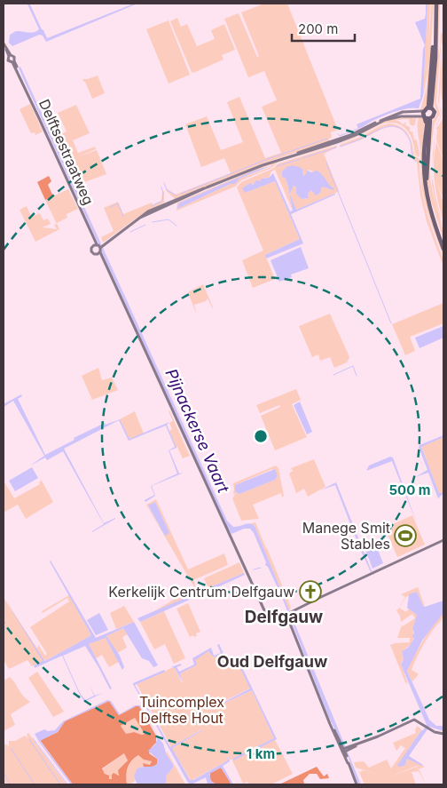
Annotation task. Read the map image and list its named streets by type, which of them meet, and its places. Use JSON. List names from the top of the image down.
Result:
{
  "streets": {
    "street": ["Delftsestraatweg"]
  },
  "districts": ["Delfgauw", "Oud Delfgauw"],
  "water": ["Pijnackerse Vaart"],
  "parks": ["Tuincomplex Delftse Hout"],
  "places": {
    "sports": ["Manege Smit Stables"],
    "church": ["Kerkelijk Centrum Delfgauw"]
  },
  "scale_bar": "200 m",
  "rings": ["500 m", "1 km"]
}
